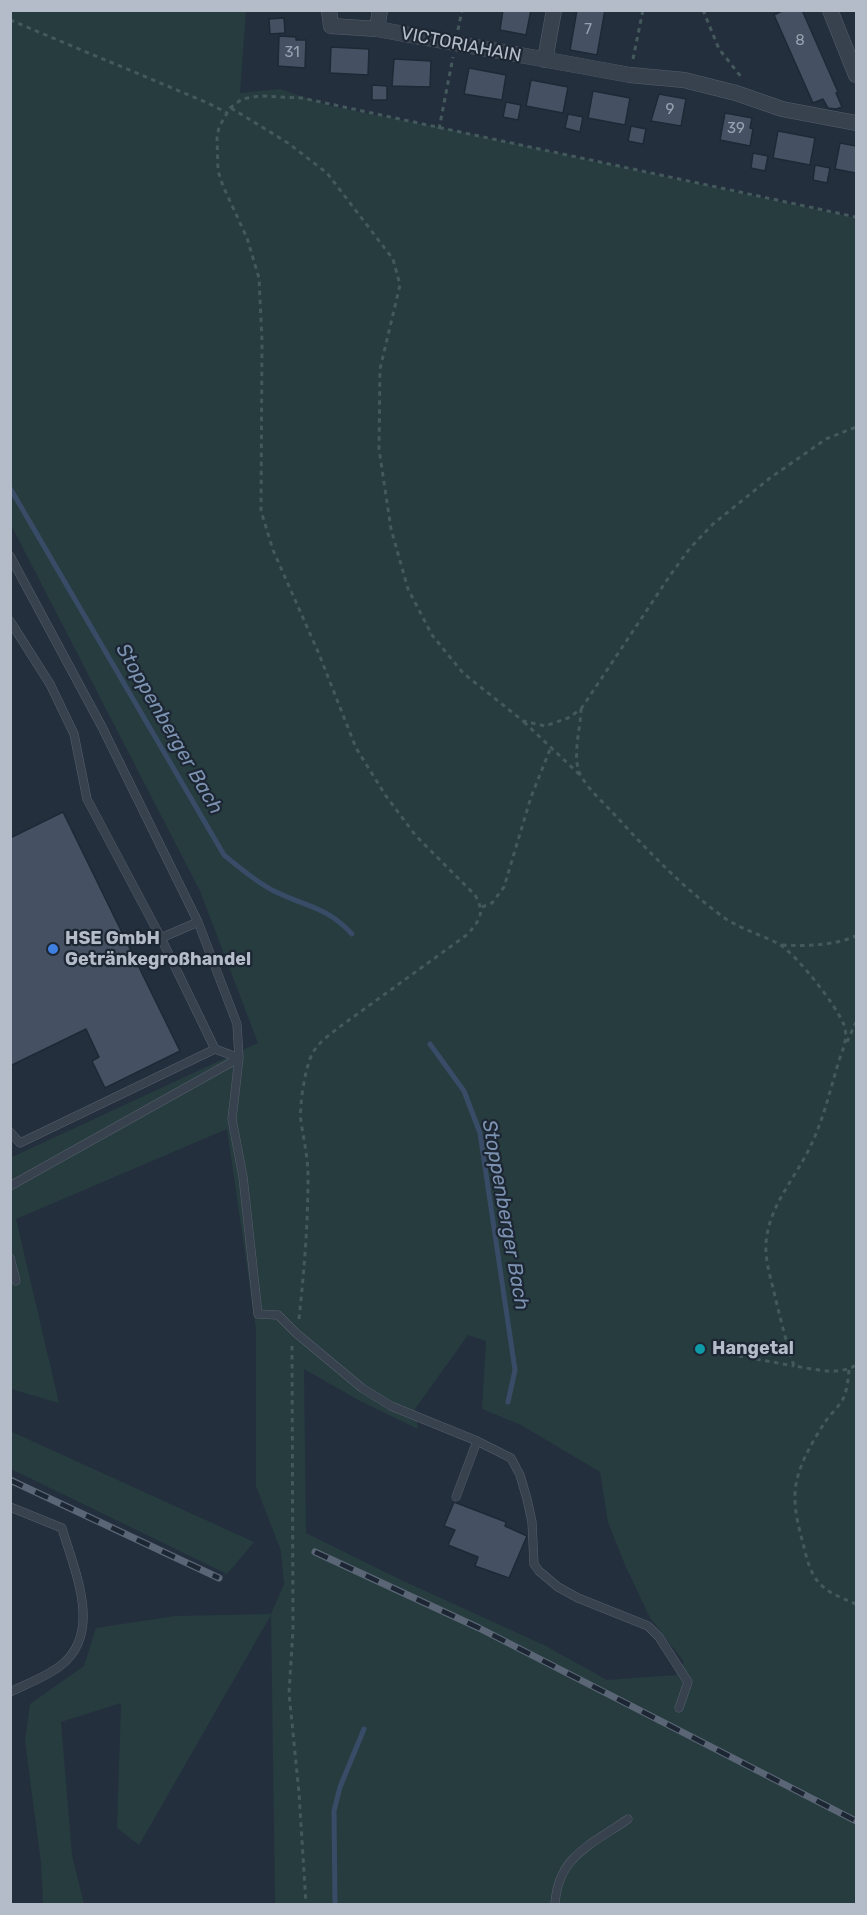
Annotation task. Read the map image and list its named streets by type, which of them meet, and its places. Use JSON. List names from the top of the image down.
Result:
{
  "streets": {
    "street": ["VICTORIAHAIN"]
  },
  "water": ["Stoppenberger Bach"],
  "places": ["HSE GmbH Getränkegroßhandel", "Hangetal"],
  "house_numbers": [
    "7",
    "8",
    "31",
    "9",
    "39"
  ]
}
